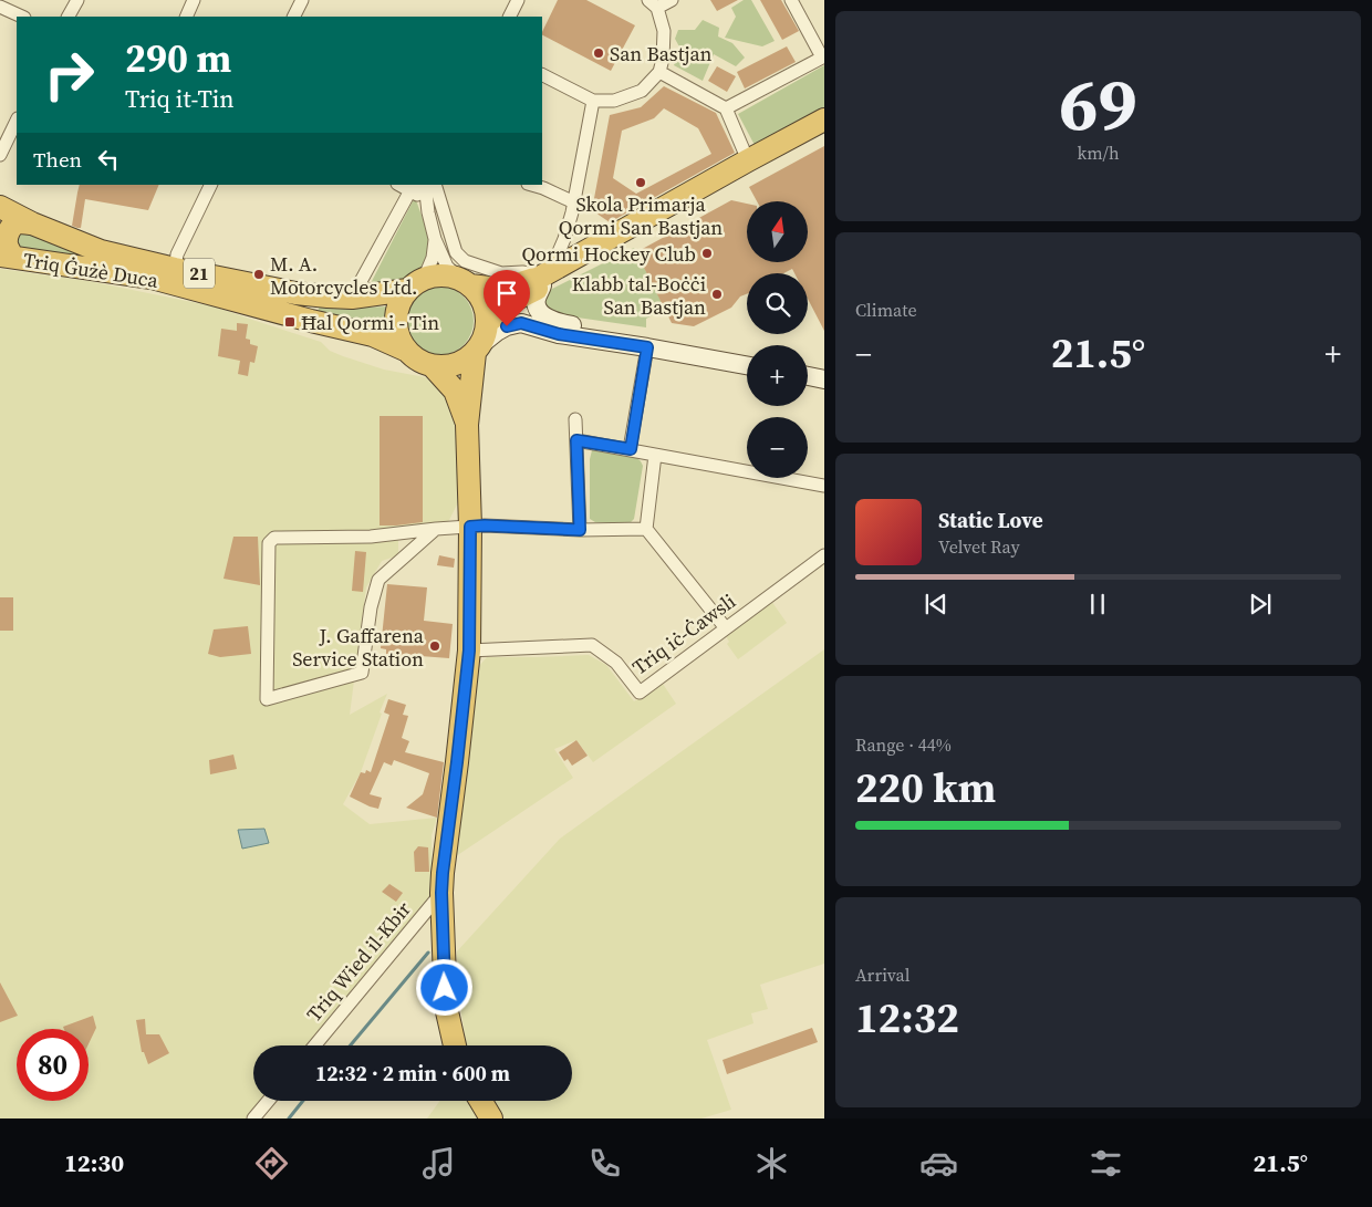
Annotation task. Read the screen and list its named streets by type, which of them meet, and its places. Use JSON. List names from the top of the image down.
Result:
{
  "streets": {
    "highway": ["Triq Ġużè Duca", "21"],
    "street": ["Triq iċ-Ċawsli", "Triq Wied il-Kbir"]
  },
  "crossings": [
    ["Triq Ġużè Duca", "21"]
  ],
  "places": {
    "other": [
      "San Bastjan",
      "Skola Primarja Qormi San Bastjan",
      "Qormi Hockey Club",
      "M. A. Motorcycles Ltd.",
      "Klabb tal-Boċċi San Bastjan",
      "J. Gaffarena Service Station"
    ],
    "transit": ["Ħal Qormi - Tin"]
  },
  "north": "top",
  "page": {
    "tile": [
      ["69", "km/h"],
      "Climate",
      ["Range · 44%", "220 km"],
      ["Arrival", "12:32"]
    ],
    "turn": ["290 m", "Triq it-Tin"],
    "then": "Then",
    "map_buttons": ["+", "−"],
    "heat": ["−", "21.5°", "+"],
    "song": ["Static Love", "Velvet Ray"],
    "limit": "80",
    "trip": "12:32 · 2 min · 600 m",
    "tabs": ["12:30", "21.5°"]
  }
}
